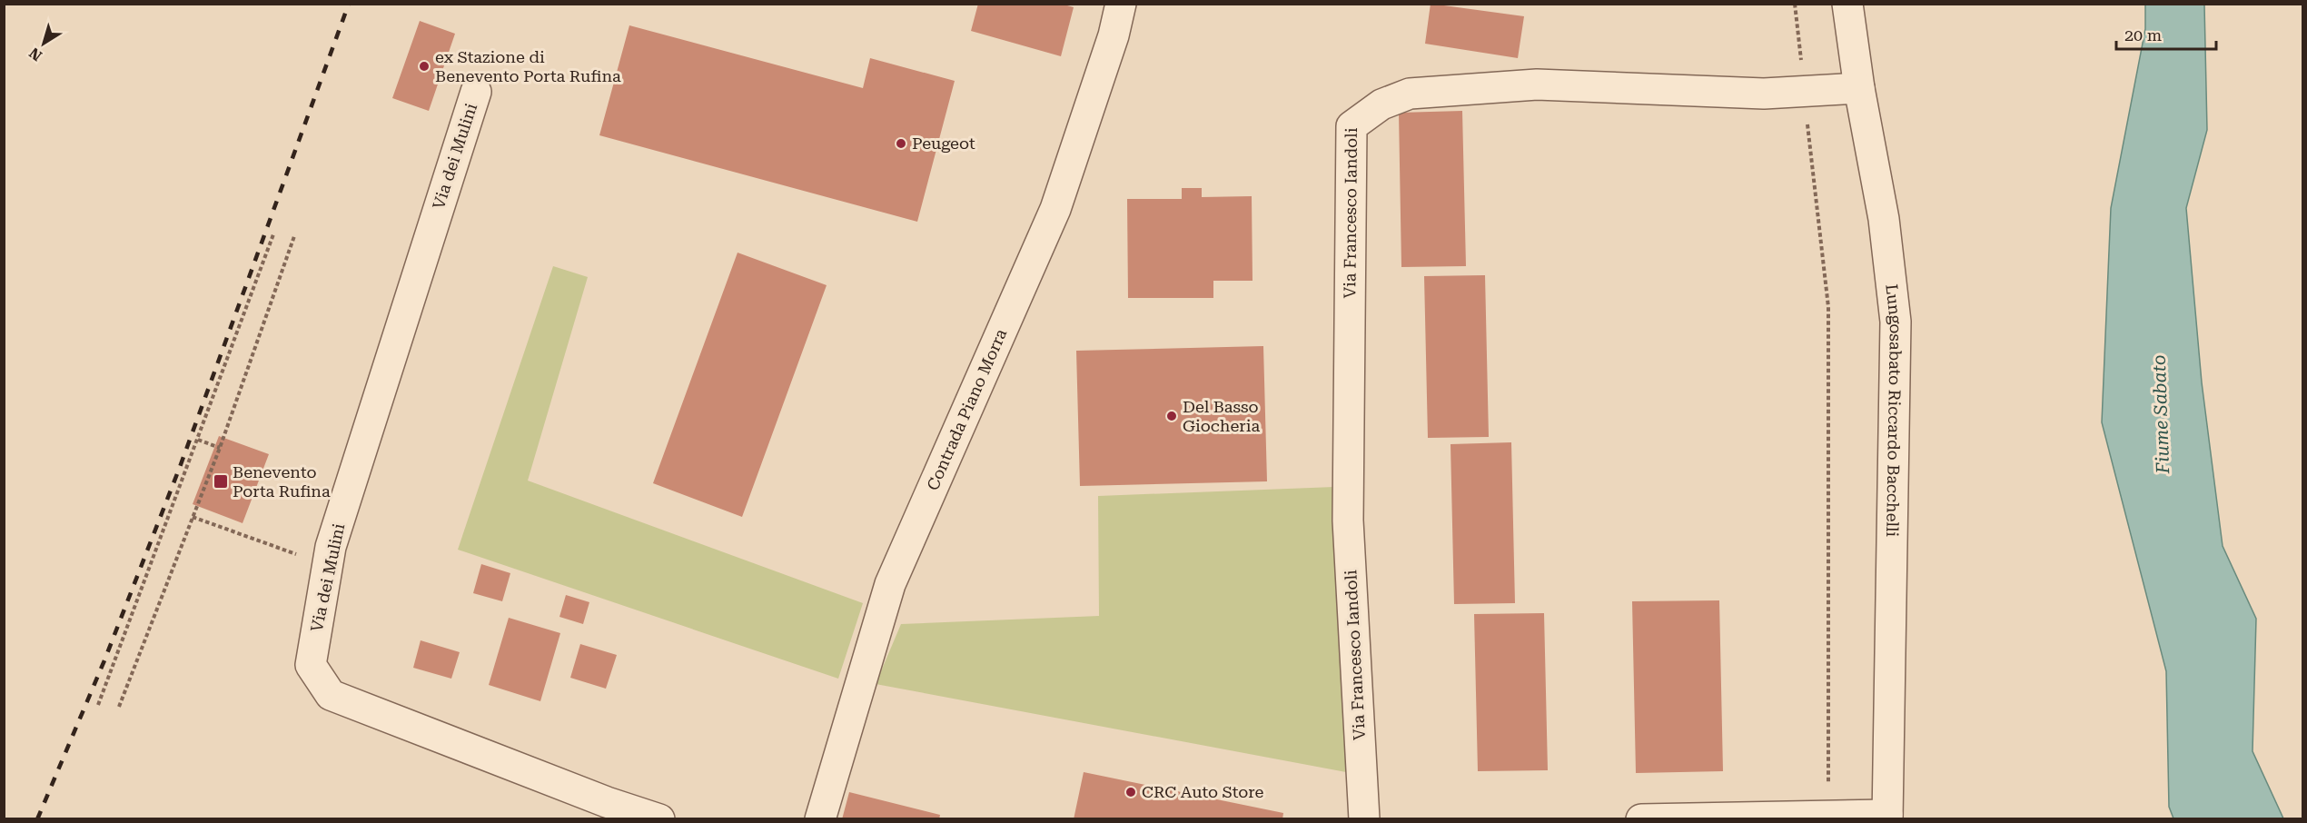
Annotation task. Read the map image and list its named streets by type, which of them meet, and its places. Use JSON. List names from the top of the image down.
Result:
{
  "streets": {
    "street": [
      "Via dei Mulini",
      "Via Francesco Iandoli",
      "Lungosabato Riccardo Bacchelli",
      "Contrada Piano Morra"
    ]
  },
  "crossings": [
    ["Via Francesco Iandoli", "Lungosabato Riccardo Bacchelli"]
  ],
  "water": ["Fiume Sabato"],
  "places": {
    "other": [
      "ex Stazione di Benevento Porta Rufina",
      "Peugeot",
      "Del Basso Giocheria",
      "CRC Auto Store"
    ],
    "transit": ["Benevento Porta Rufina"]
  },
  "scale_bar": "20 m",
  "north": "bottom left"
}
